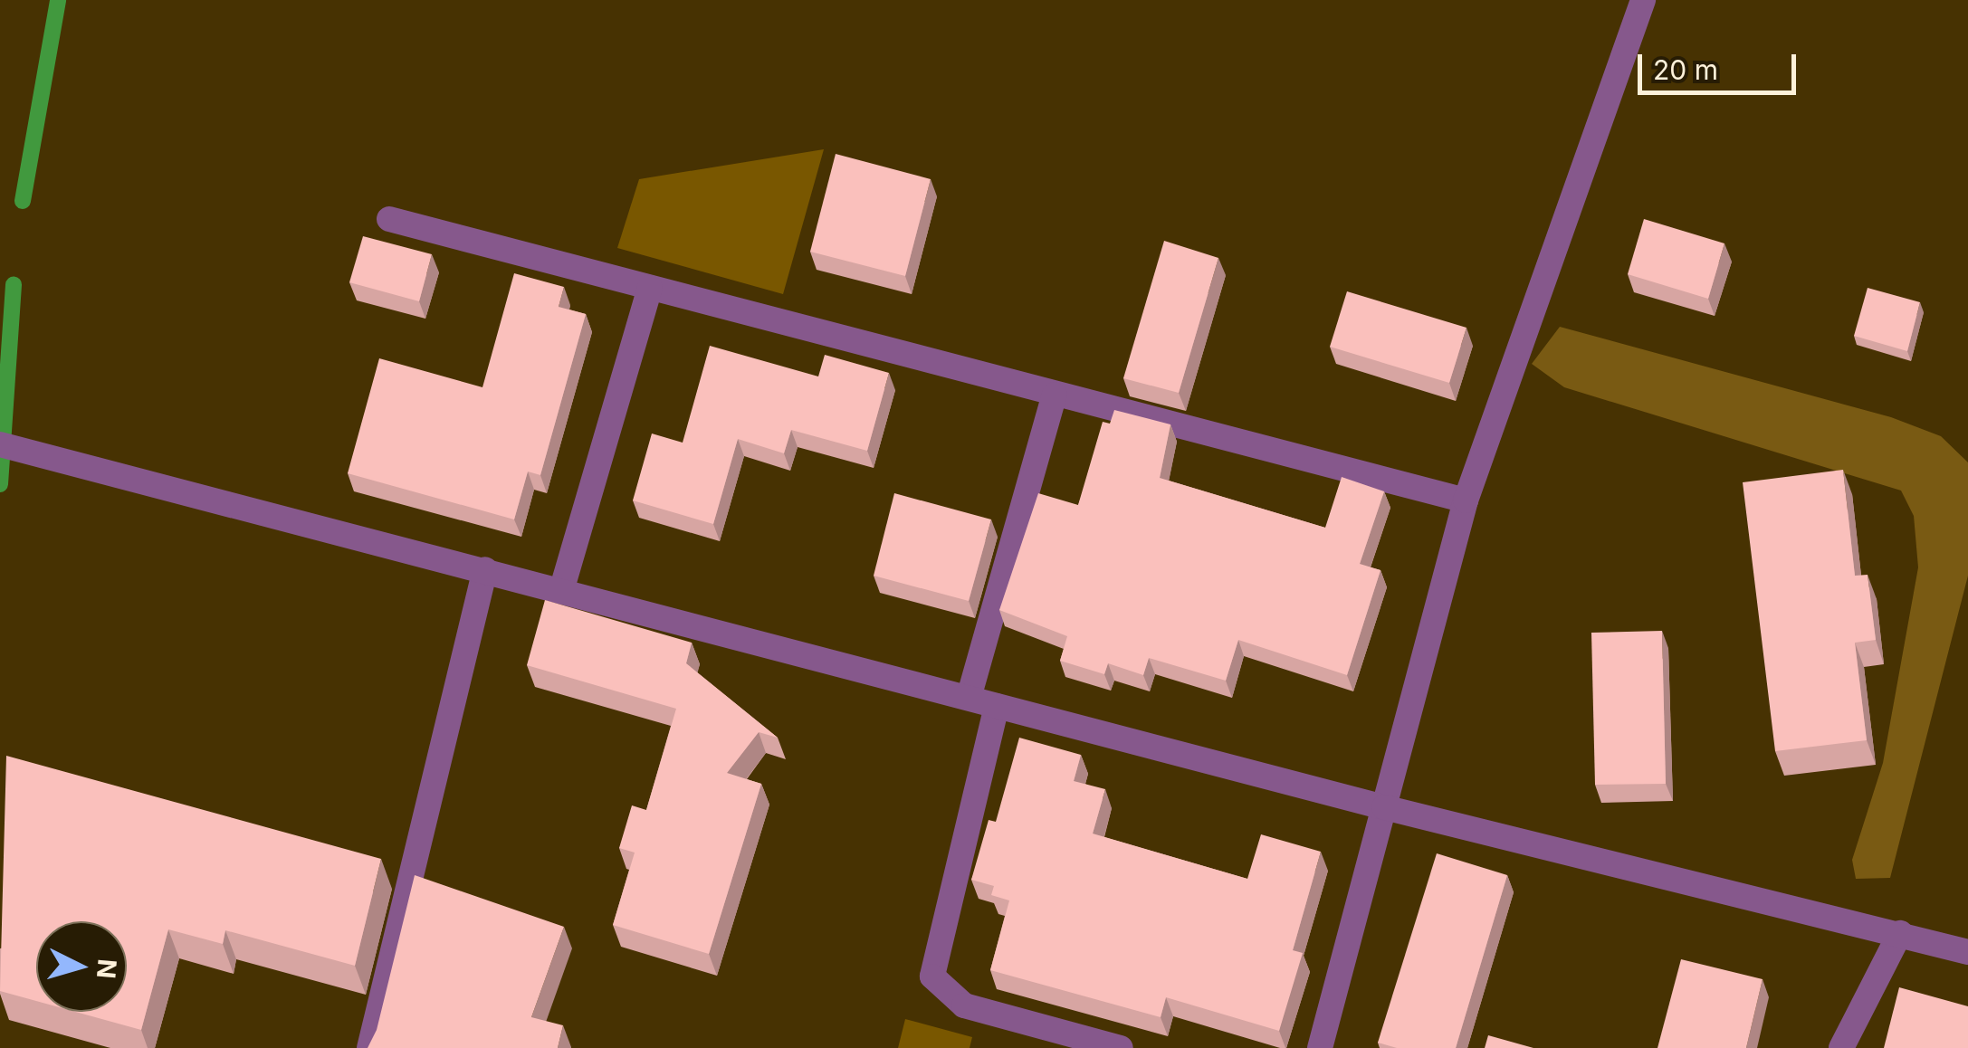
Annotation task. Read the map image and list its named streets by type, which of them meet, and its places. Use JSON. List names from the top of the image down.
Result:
{
  "scale_bar": "20 m",
  "north": "right"
}
